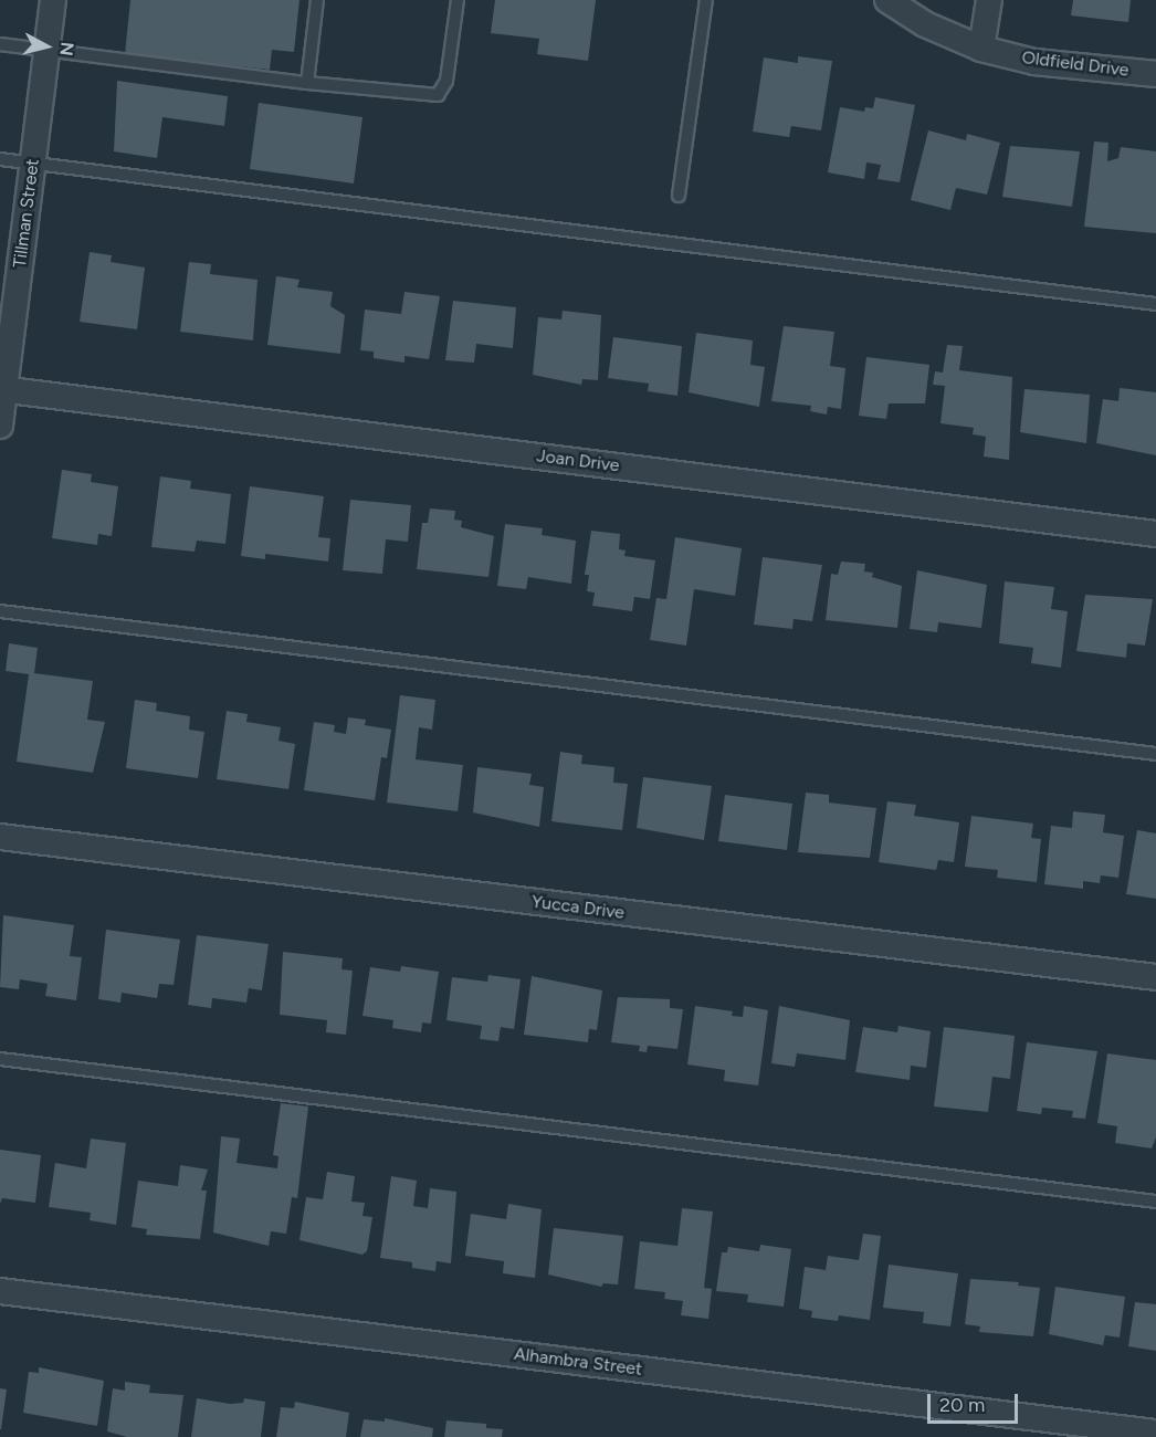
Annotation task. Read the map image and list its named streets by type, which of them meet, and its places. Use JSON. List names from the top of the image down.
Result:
{
  "streets": {
    "street": [
      "Oldfield Drive",
      "Tillman Street",
      "Joan Drive",
      "Yucca Drive",
      "Alhambra Street"
    ]
  },
  "crossings": [
    ["Tillman Street", "Joan Drive"]
  ],
  "scale_bar": "20 m",
  "north": "right"
}
